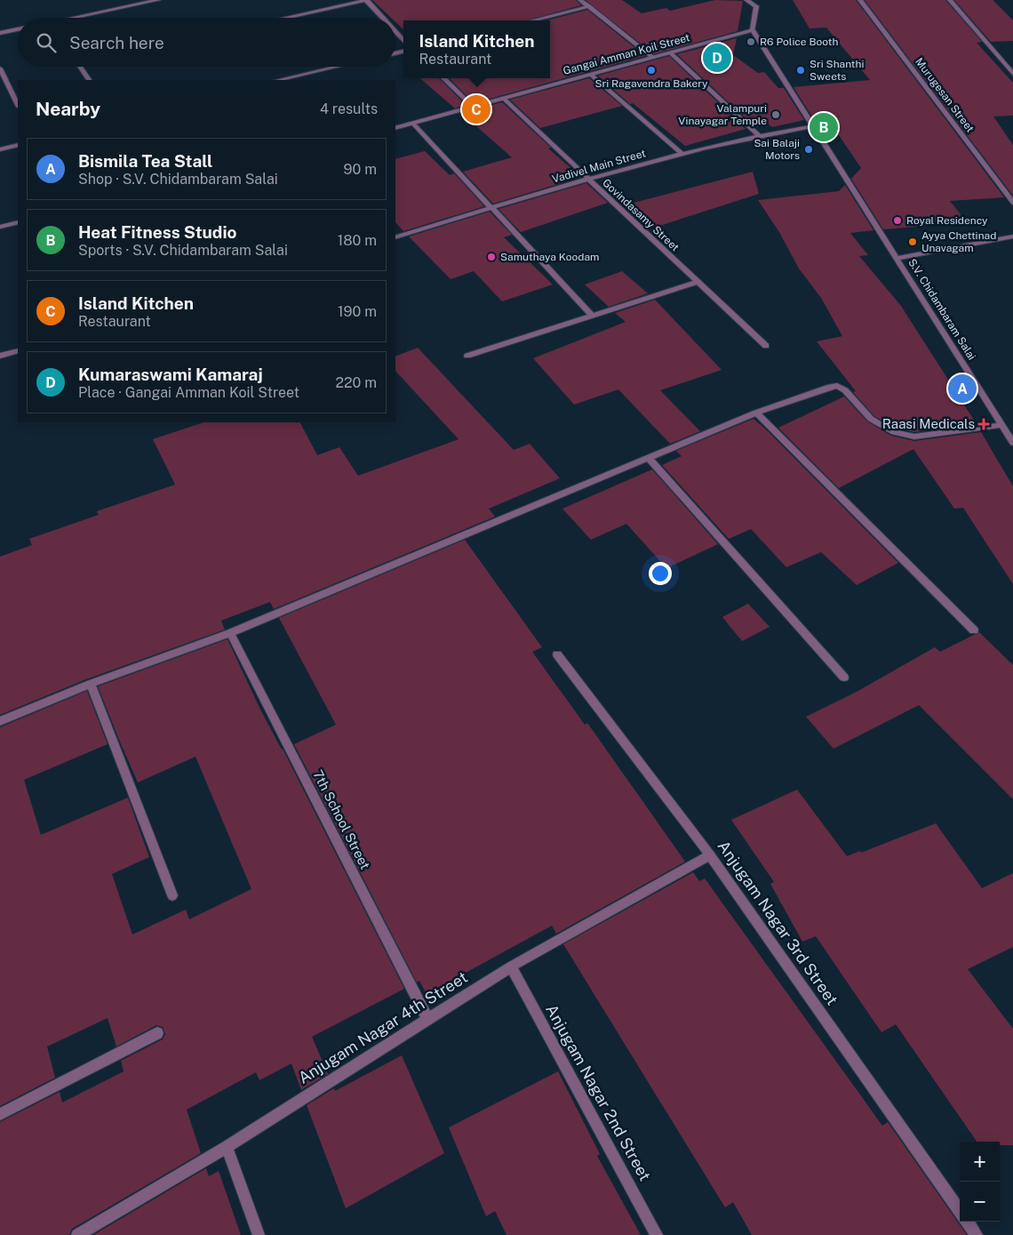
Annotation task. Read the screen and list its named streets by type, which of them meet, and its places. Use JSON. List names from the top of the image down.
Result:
{
  "streets": {
    "street": [
      "Gangai Amman Koil Street",
      "Murugesan Street",
      "Vadivel Main Street",
      "Govindasamy Street",
      "S.V. Chidambaram Salai",
      "7th School Street",
      "Anjugam Nagar 3rd Street",
      "Anjugam Nagar 4th Street",
      "Anjugam Nagar 2nd Street"
    ]
  },
  "crossings": [
    ["Gangai Amman Koil Street", "Govindasamy Street"],
    ["Gangai Amman Koil Street", "S.V. Chidambaram Salai"],
    ["Vadivel Main Street", "Govindasamy Street"],
    ["Vadivel Main Street", "S.V. Chidambaram Salai"],
    ["7th School Street", "Anjugam Nagar 4th Street"],
    ["Anjugam Nagar 3rd Street", "Anjugam Nagar 4th Street"],
    ["Anjugam Nagar 4th Street", "Anjugam Nagar 2nd Street"]
  ],
  "places": {
    "other": [
      "R6 Police Booth",
      "Sri Ragavendra Bakery",
      "Sri Shanthi Sweets",
      "Valampuri Vinayagar Temple",
      "Sai Balaji Motors",
      "Royal Residency",
      "Ayya Chettinad Unavagam",
      "Samuthaya Koodam"
    ],
    "health": ["Raasi Medicals"]
  },
  "page": {
    "search": "Search here",
    "popup": ["Island Kitchen", "Restaurant"],
    "pins": [
      "D",
      "C",
      "B",
      "A"
    ],
    "heading": ["Nearby", "4 results"],
    "list": [
      {
        "mark": "A",
        "name": "Bismila Tea Stall",
        "note": "Shop · S.V. Chidambaram Salai",
        "value": "90 m"
      },
      {
        "mark": "B",
        "name": "Heat Fitness Studio",
        "note": "Sports · S.V. Chidambaram Salai",
        "value": "180 m"
      },
      {
        "mark": "C",
        "name": "Island Kitchen",
        "note": "Restaurant",
        "value": "190 m"
      },
      {
        "mark": "D",
        "name": "Kumaraswami Kamaraj",
        "note": "Place · Gangai Amman Koil Street",
        "value": "220 m"
      }
    ],
    "map_buttons": ["+", "−"]
  }
}
